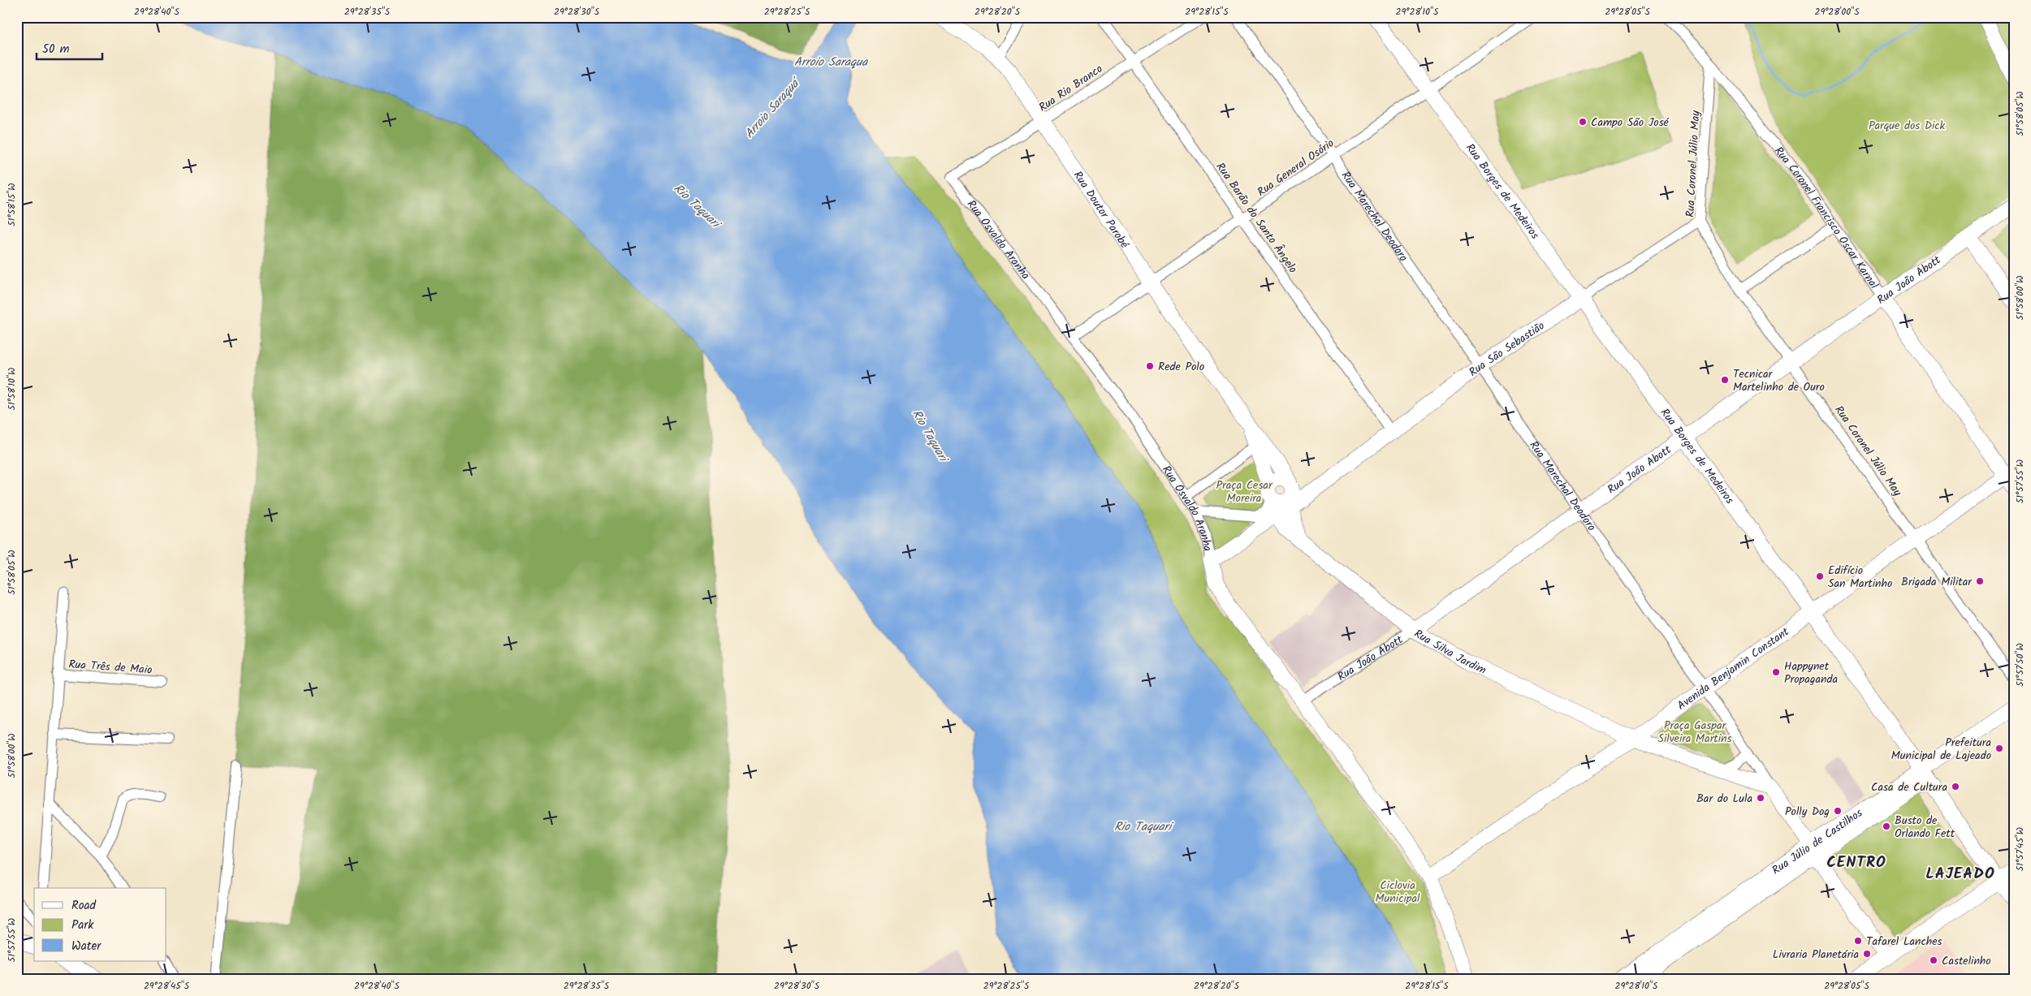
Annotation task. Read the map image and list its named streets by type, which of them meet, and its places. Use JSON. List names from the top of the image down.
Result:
{
  "streets": {
    "main road": [
      "Rua Borges de Medeiros",
      "Rua Doutor Parobé",
      "Rua Marechal Deodoro",
      "Rua Coronel Francisco Oscar Karnal",
      "Rua Osvaldo Aranha",
      "Rua João Abott",
      "Rua São Sebastião",
      "Rua Silva Jardim",
      "Avenida Benjamin Constant",
      "Rua Júlio de Castilhos"
    ],
    "street": [
      "Rua Rio Branco",
      "Rua Coronel Júlio May",
      "Rua General Osório",
      "Rua Barão do Santo Ângelo",
      "Rua Três de Maio"
    ]
  },
  "crossings": [
    ["Rua Rio Branco", "Rua Doutor Parobé"],
    ["Rua Rio Branco", "Rua Barão do Santo Ângelo"],
    ["Rua Rio Branco", "Rua Osvaldo Aranha"],
    ["Rua Coronel Júlio May", "Rua Coronel Francisco Oscar Karnal"],
    ["Rua Coronel Júlio May", "Rua João Abott"],
    ["Rua Coronel Júlio May", "Rua São Sebastião"],
    ["Rua Coronel Júlio May", "Avenida Benjamin Constant"],
    ["Rua General Osório", "Rua Borges de Medeiros"],
    ["Rua General Osório", "Rua Doutor Parobé"],
    ["Rua General Osório", "Rua Marechal Deodoro"],
    ["Rua General Osório", "Rua Barão do Santo Ângelo"],
    ["Rua General Osório", "Rua Osvaldo Aranha"],
    ["Rua Borges de Medeiros", "Rua João Abott"],
    ["Rua Borges de Medeiros", "Rua São Sebastião"],
    ["Rua Borges de Medeiros", "Avenida Benjamin Constant"],
    ["Rua Borges de Medeiros", "Rua Júlio de Castilhos"],
    ["Rua Doutor Parobé", "Rua São Sebastião"],
    ["Rua Doutor Parobé", "Rua Silva Jardim"],
    ["Rua Marechal Deodoro", "Rua João Abott"],
    ["Rua Marechal Deodoro", "Rua São Sebastião"],
    ["Rua Marechal Deodoro", "Rua Silva Jardim"],
    ["Rua Marechal Deodoro", "Avenida Benjamin Constant"],
    ["Rua Marechal Deodoro", "Rua Júlio de Castilhos"],
    ["Rua Barão do Santo Ângelo", "Rua São Sebastião"],
    ["Rua Coronel Francisco Oscar Karnal", "Rua João Abott"],
    ["Rua Coronel Francisco Oscar Karnal", "Avenida Benjamin Constant"],
    ["Rua Osvaldo Aranha", "Rua João Abott"],
    ["Rua Osvaldo Aranha", "Rua São Sebastião"],
    ["Rua João Abott", "Rua Silva Jardim"],
    ["Rua São Sebastião", "Rua Silva Jardim"]
  ],
  "districts": ["CENTRO", "LAJEADO"],
  "water": ["Arroio Saraqua", "Arroio Saraquá", "Rio Taquari"],
  "parks": [
    "Parque dos Dick",
    "Praça Cesar Moreira",
    "Praça Gaspar Silveira Martins",
    "Ciclovia Municipal"
  ],
  "places": [
    "Campo São José",
    "Rede Polo",
    "Tecnicar Martelinho de Ouro",
    "Edifício San Martinho",
    "Brigada Militar",
    "Happynet Propaganda",
    "Prefeitura Municipal de Lajeado",
    "Casa de Cultura",
    "Bar do Lula",
    "Polly Dog",
    "Busto de Orlando Fett",
    "Tafarel Lanches",
    "Livraria Planetária",
    "Castelinho"
  ],
  "legend": ["Road", "Park", "Water"],
  "scale_bar": "50 m",
  "coordinates": [
    "29°28'40\"S",
    "29°28'35\"S",
    "29°28'30\"S",
    "29°28'25\"S",
    "29°28'20\"S",
    "29°28'15\"S",
    "29°28'10\"S",
    "29°28'05\"S",
    "29°28'00\"S",
    "51°58'05\"W",
    "51°58'15\"W",
    "51°58'00\"W",
    "51°58'10\"W",
    "51°57'55\"W",
    "51°57'50\"W",
    "51°57'45\"W",
    "29°28'45\"S"
  ]
}
